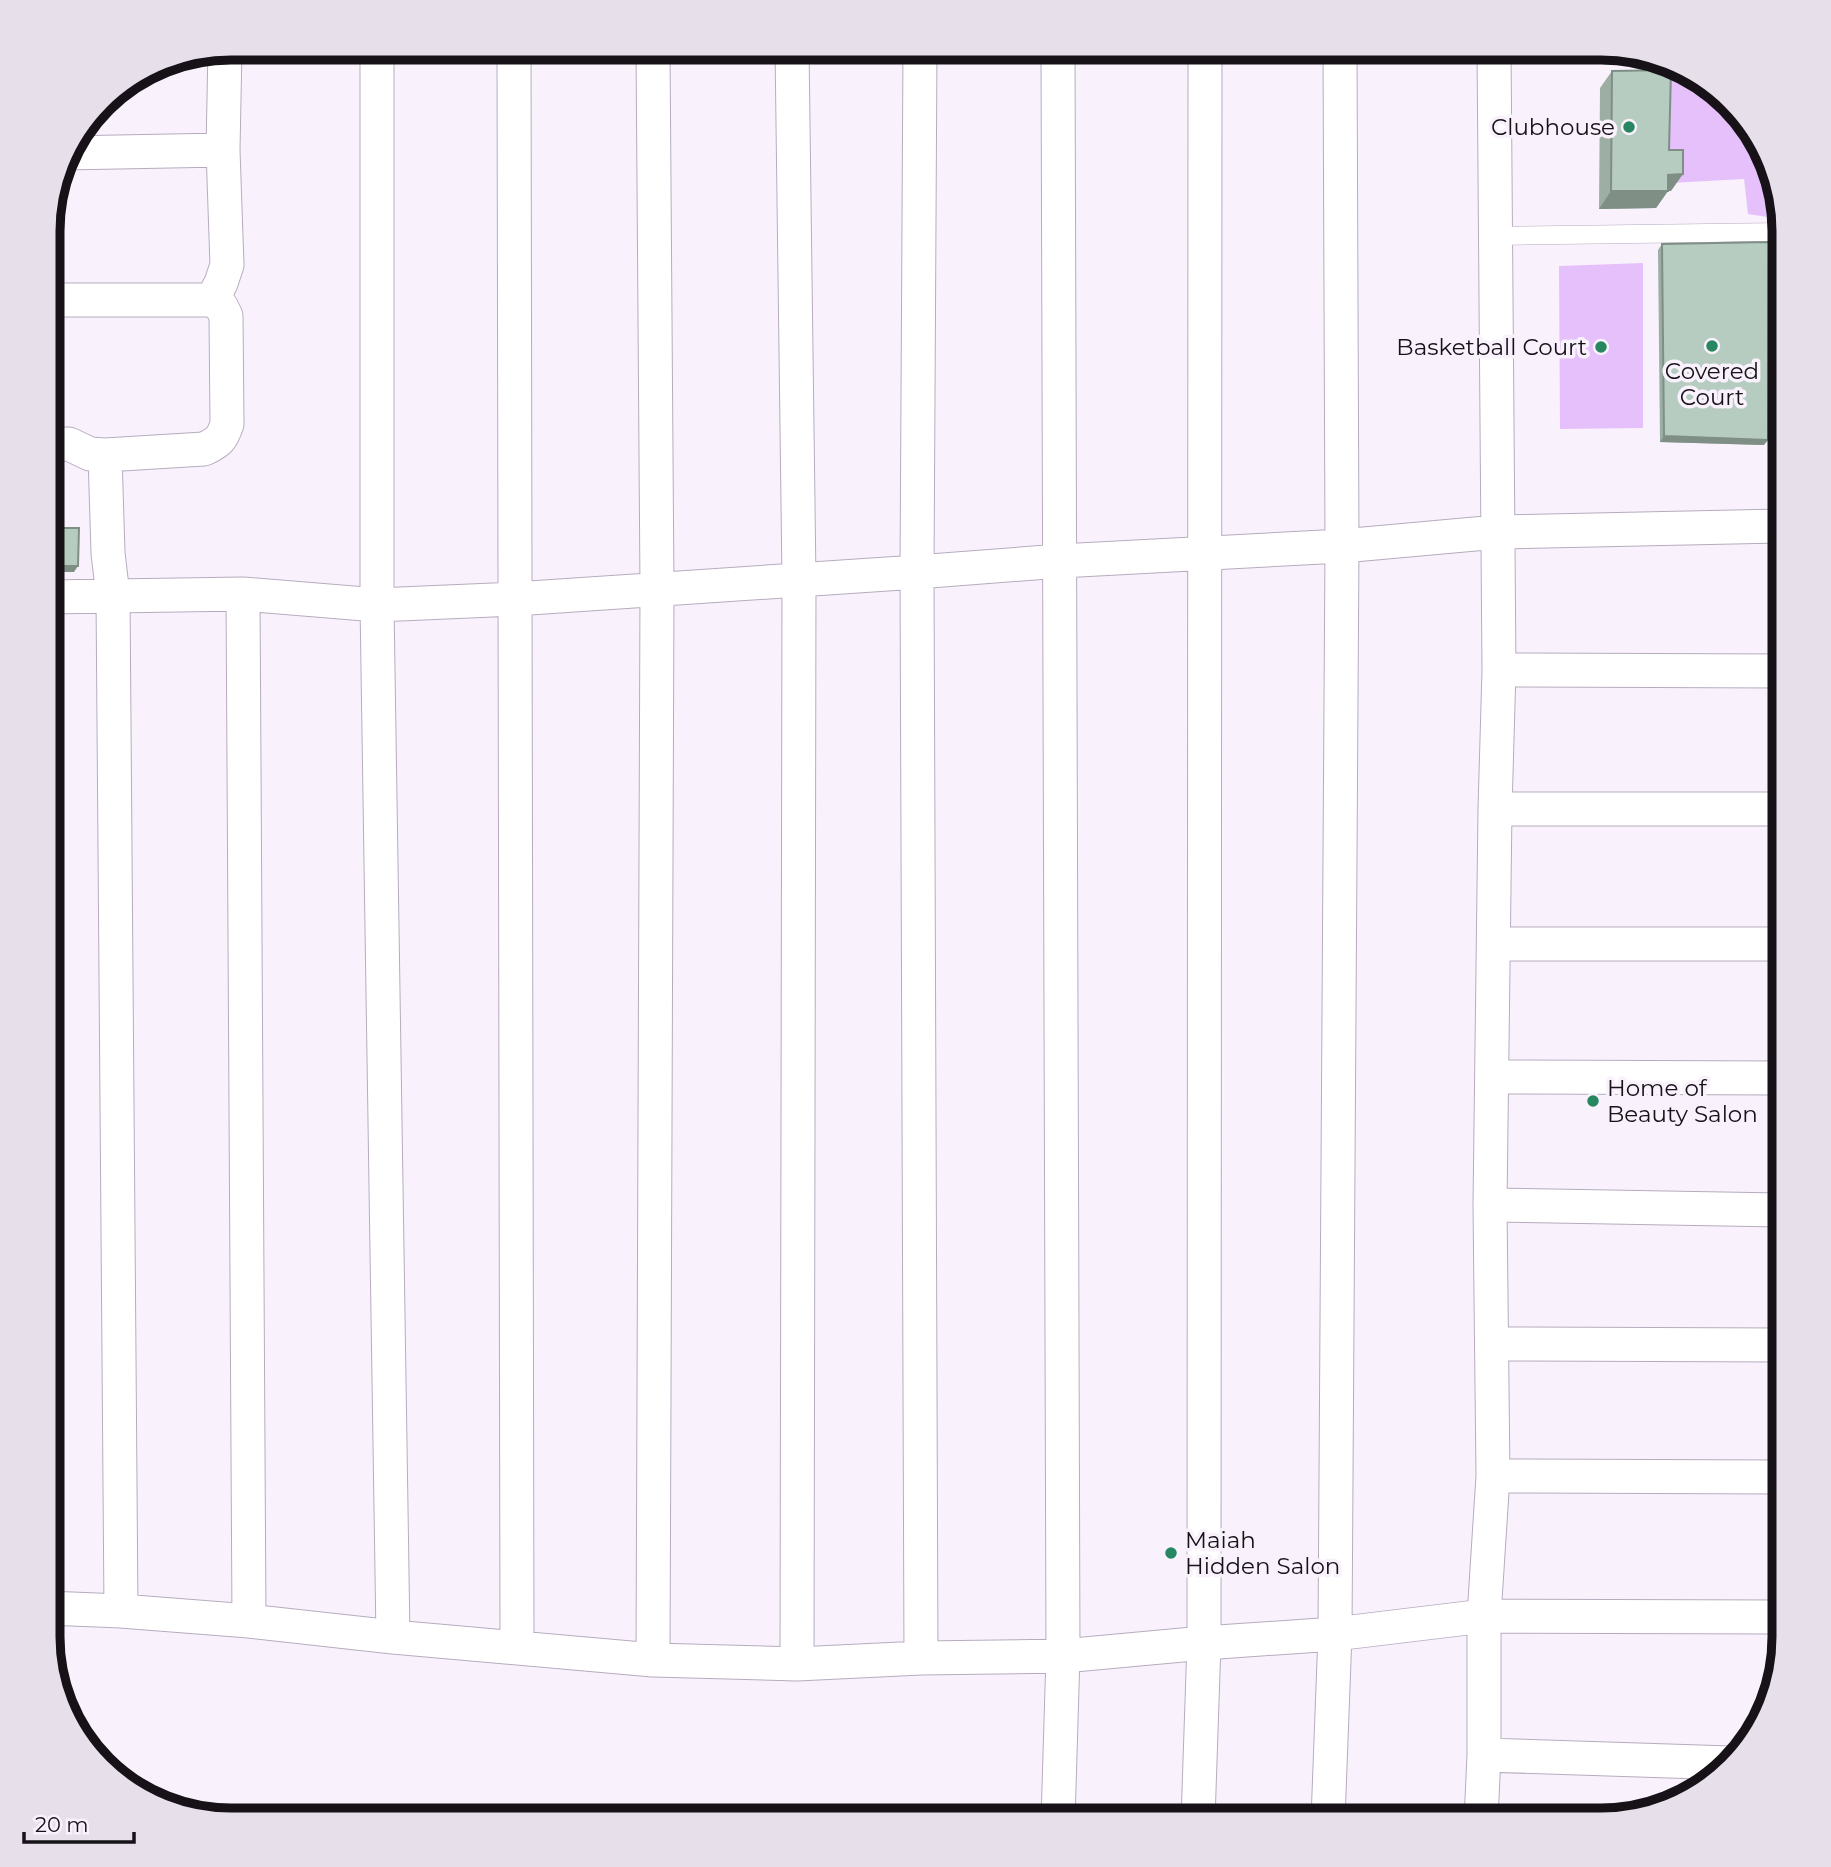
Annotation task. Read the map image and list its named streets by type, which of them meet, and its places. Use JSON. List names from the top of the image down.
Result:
{
  "places": [
    "Clubhouse",
    "Covered Court",
    "Basketball Court",
    "Home of Beauty Salon",
    "Maiah Hidden Salon"
  ],
  "scale_bar": "20 m"
}
